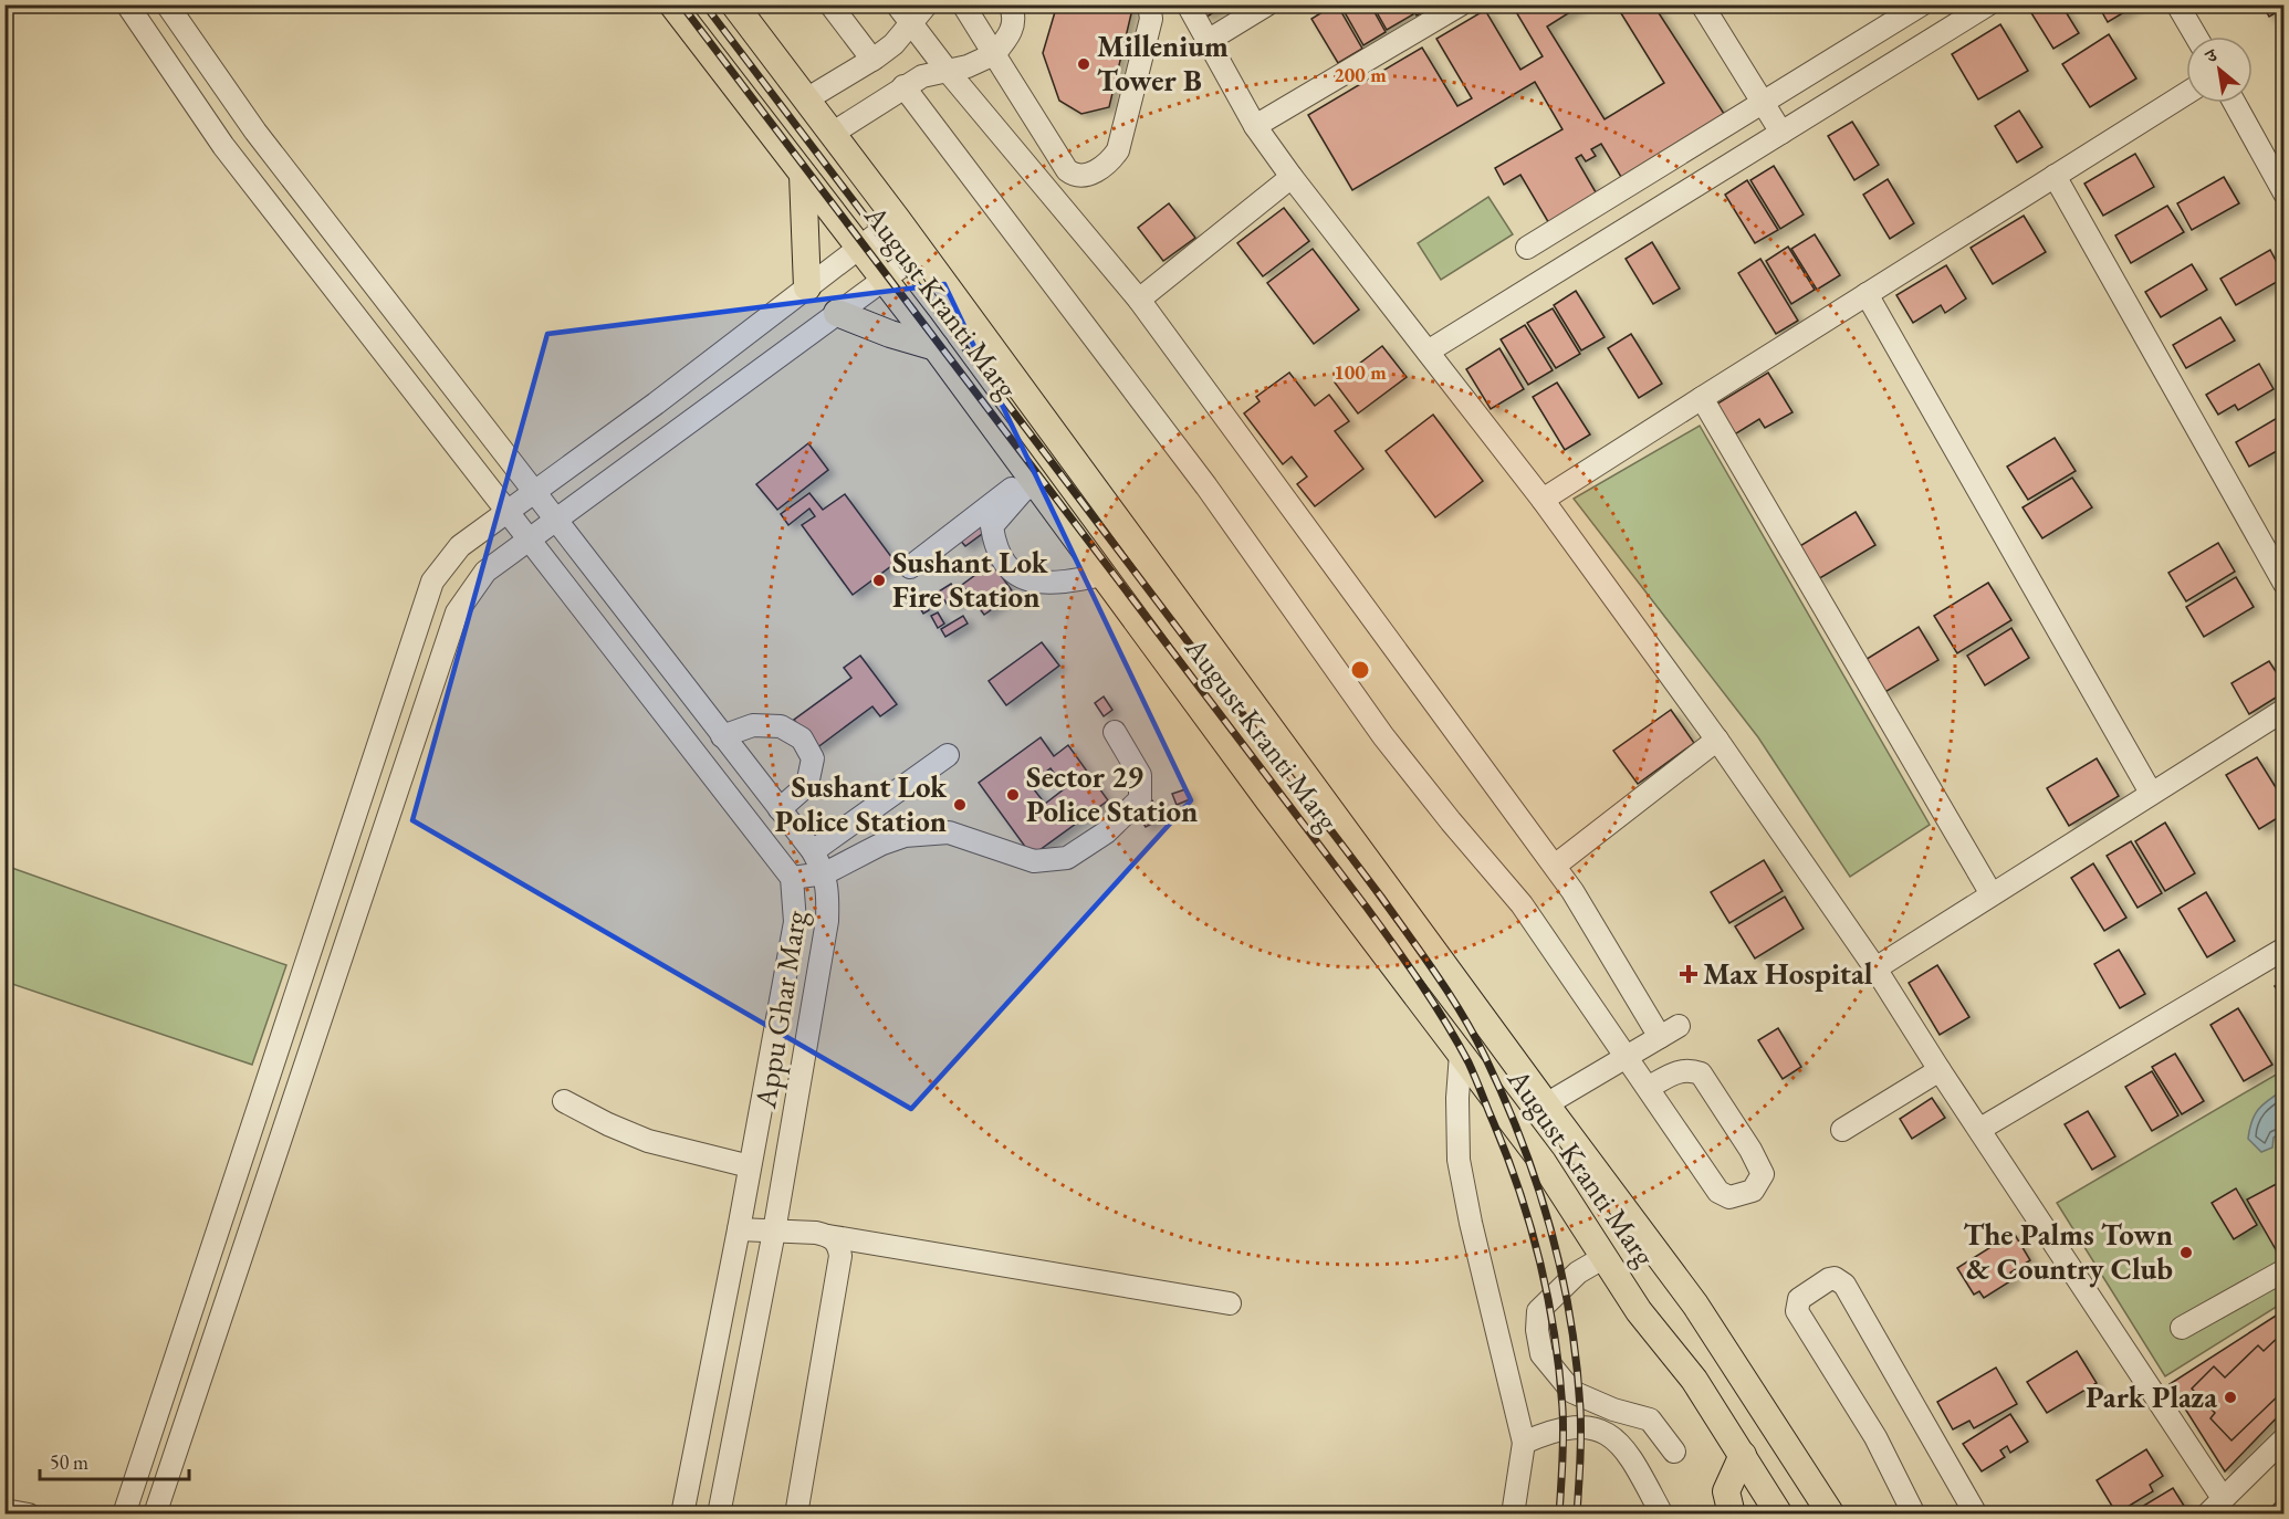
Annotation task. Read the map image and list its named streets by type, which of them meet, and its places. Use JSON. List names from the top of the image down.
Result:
{
  "streets": {
    "main road": ["August Kranti Marg"],
    "street": ["Appu Ghar Marg"]
  },
  "places": {
    "other": [
      "Millenium Tower B",
      "Sushant Lok Fire Station",
      "Sector 29 Police Station",
      "Sushant Lok Police Station",
      "The Palms Town & Country Club",
      "Park Plaza"
    ],
    "health": ["Max Hospital"]
  },
  "scale_bar": "50 m",
  "north": "top left",
  "rings": ["200 m", "100 m"]
}
